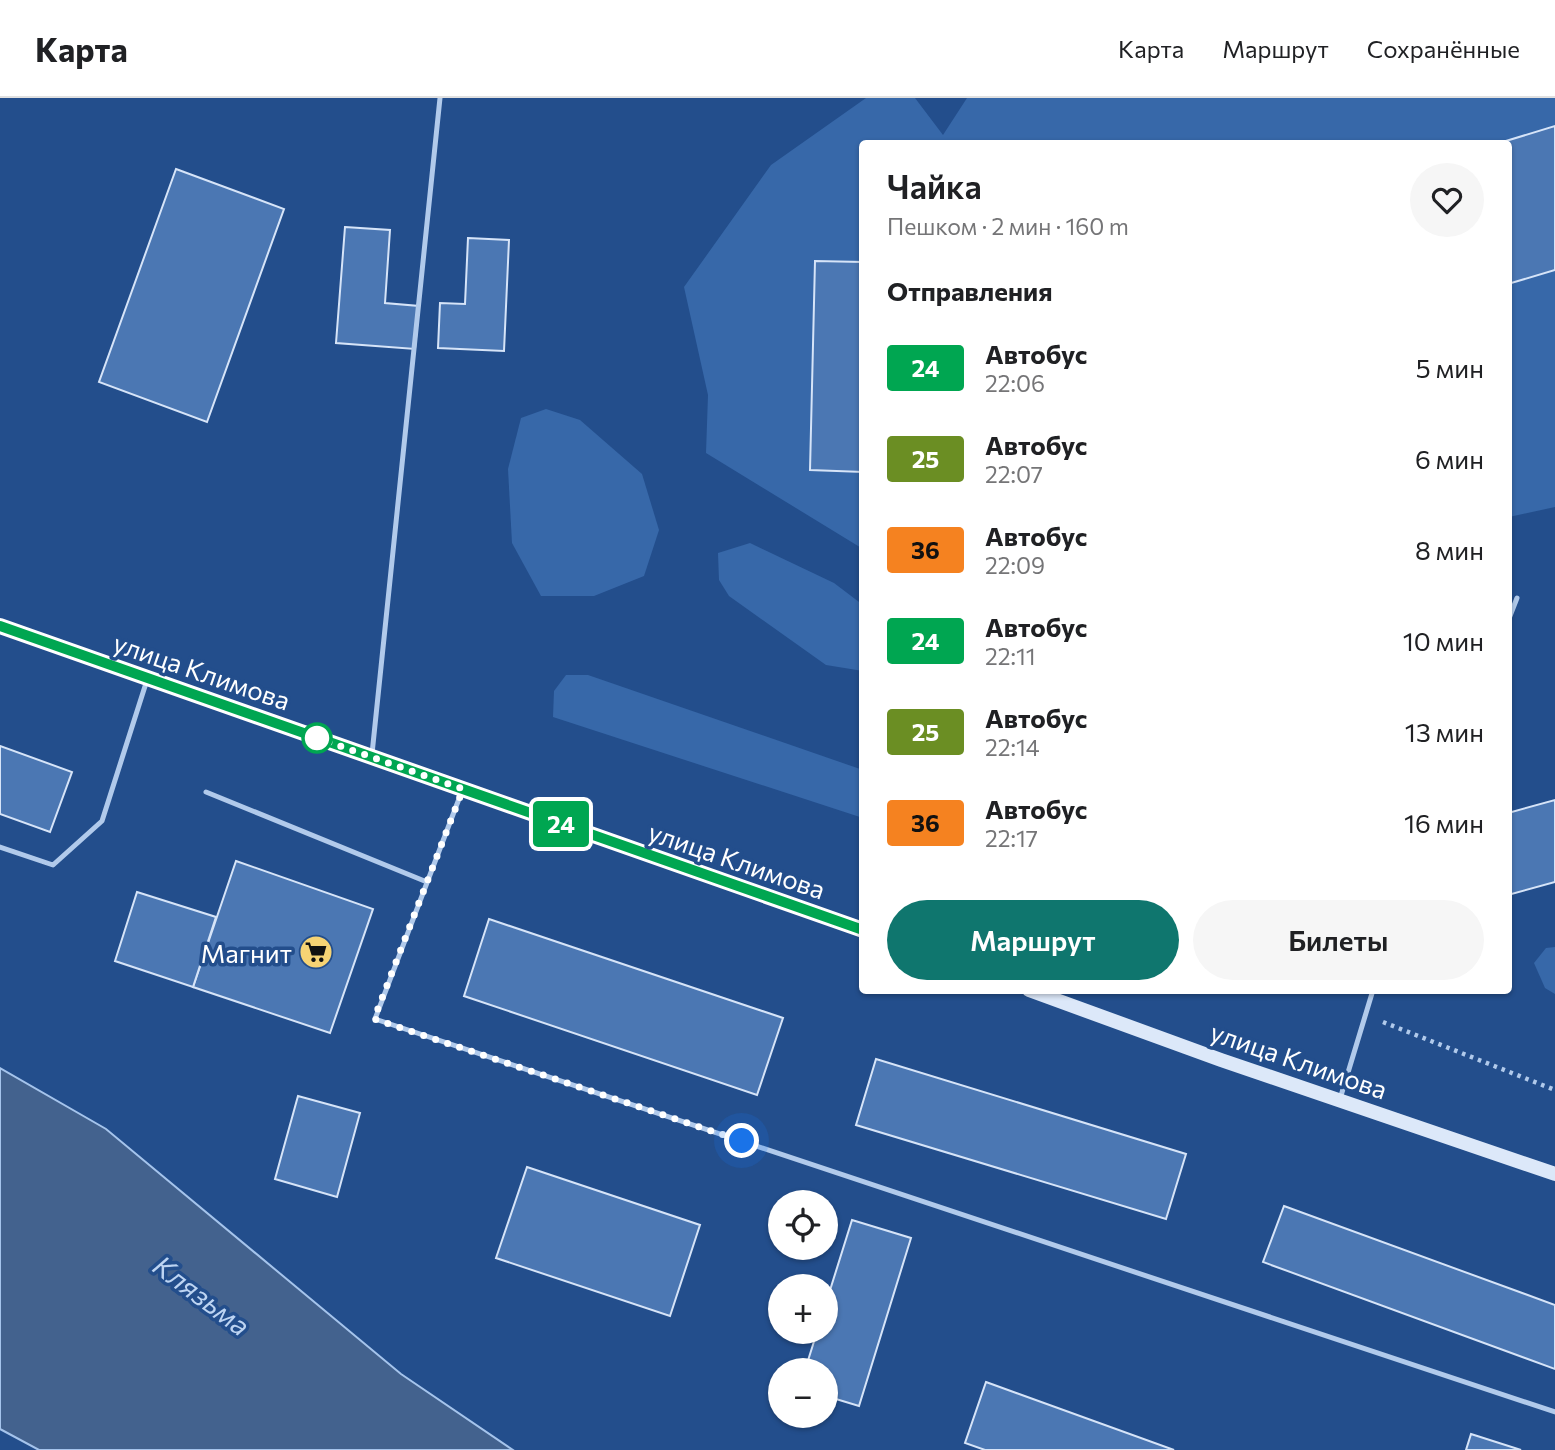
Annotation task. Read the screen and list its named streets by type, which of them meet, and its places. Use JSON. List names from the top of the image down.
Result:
{
  "streets": {
    "main road": ["улица Климова"]
  },
  "water": ["Клязьма"],
  "places": {
    "supermarket": ["Магнит"]
  },
  "lines": ["bus line 24"],
  "page": {
    "header": "Карта",
    "nav": ["Карта", "Маршрут", "Сохранённые"],
    "on_map": "24",
    "heading": [
      ["Чайка", "Пешком · 2 мин · 160 m"],
      "Отправления"
    ],
    "list": [
      {
        "mark": "24",
        "name": "Автобус",
        "note": "22:06",
        "value": "5 мин"
      },
      {
        "mark": "25",
        "name": "Автобус",
        "note": "22:07",
        "value": "6 мин"
      },
      {
        "mark": "36",
        "name": "Автобус",
        "note": "22:09",
        "value": "8 мин"
      },
      {
        "mark": "24",
        "name": "Автобус",
        "note": "22:11",
        "value": "10 мин"
      },
      {
        "mark": "25",
        "name": "Автобус",
        "note": "22:14",
        "value": "13 мин"
      },
      {
        "mark": "36",
        "name": "Автобус",
        "note": "22:17",
        "value": "16 мин"
      }
    ],
    "buttons": ["Маршрут", "Билеты"],
    "map_buttons": ["+", "−"]
  }
}
